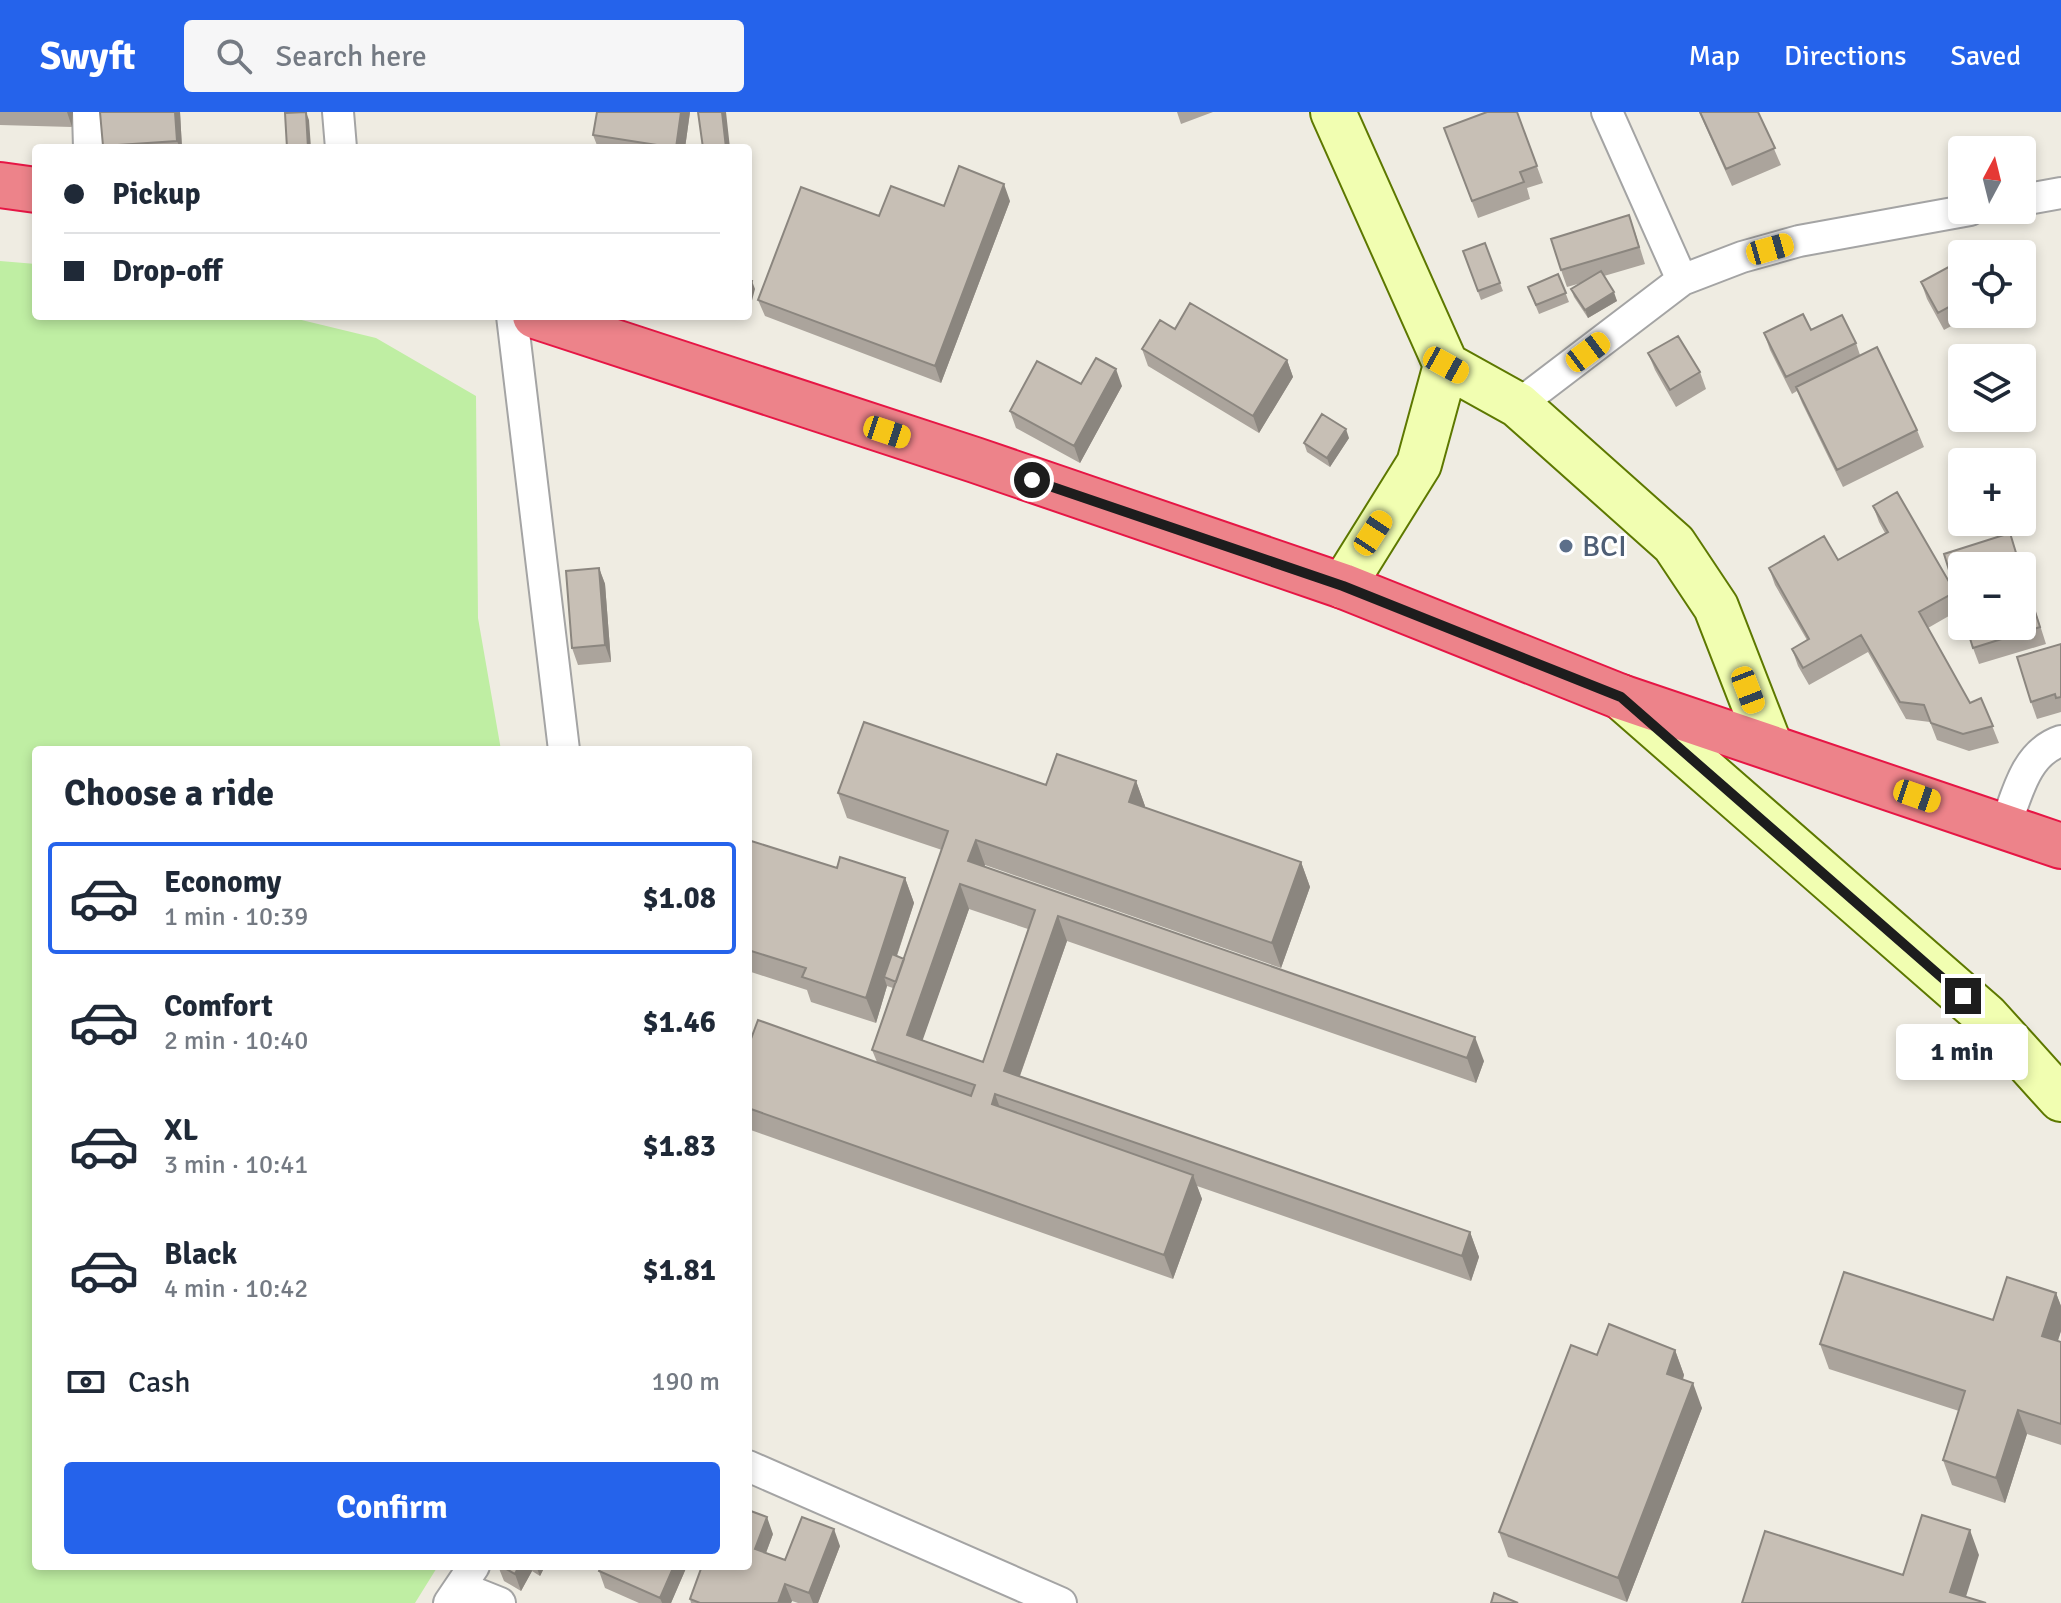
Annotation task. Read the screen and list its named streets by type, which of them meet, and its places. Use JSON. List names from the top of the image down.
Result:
{
  "places": ["BCI"],
  "north": "top",
  "page": {
    "header": "Swyft",
    "search": "Search here",
    "nav": ["Map", "Directions", "Saved"],
    "map_buttons": ["+", "−"],
    "banner": ["Pickup", "Drop-off"],
    "heading": "Choose a ride",
    "list": [
      {
        "name": "Economy",
        "note": "1 min · 10:39",
        "value": "$1.08"
      },
      {
        "name": "Comfort",
        "note": "2 min · 10:40",
        "value": "$1.46"
      },
      {
        "name": "XL",
        "note": "3 min · 10:41",
        "value": "$1.83"
      },
      {
        "name": "Black",
        "note": "4 min · 10:42",
        "value": "$1.81"
      }
    ],
    "bubble": "1 min",
    "pay": ["Cash", "190 m"],
    "buttons": "Confirm"
  }
}
